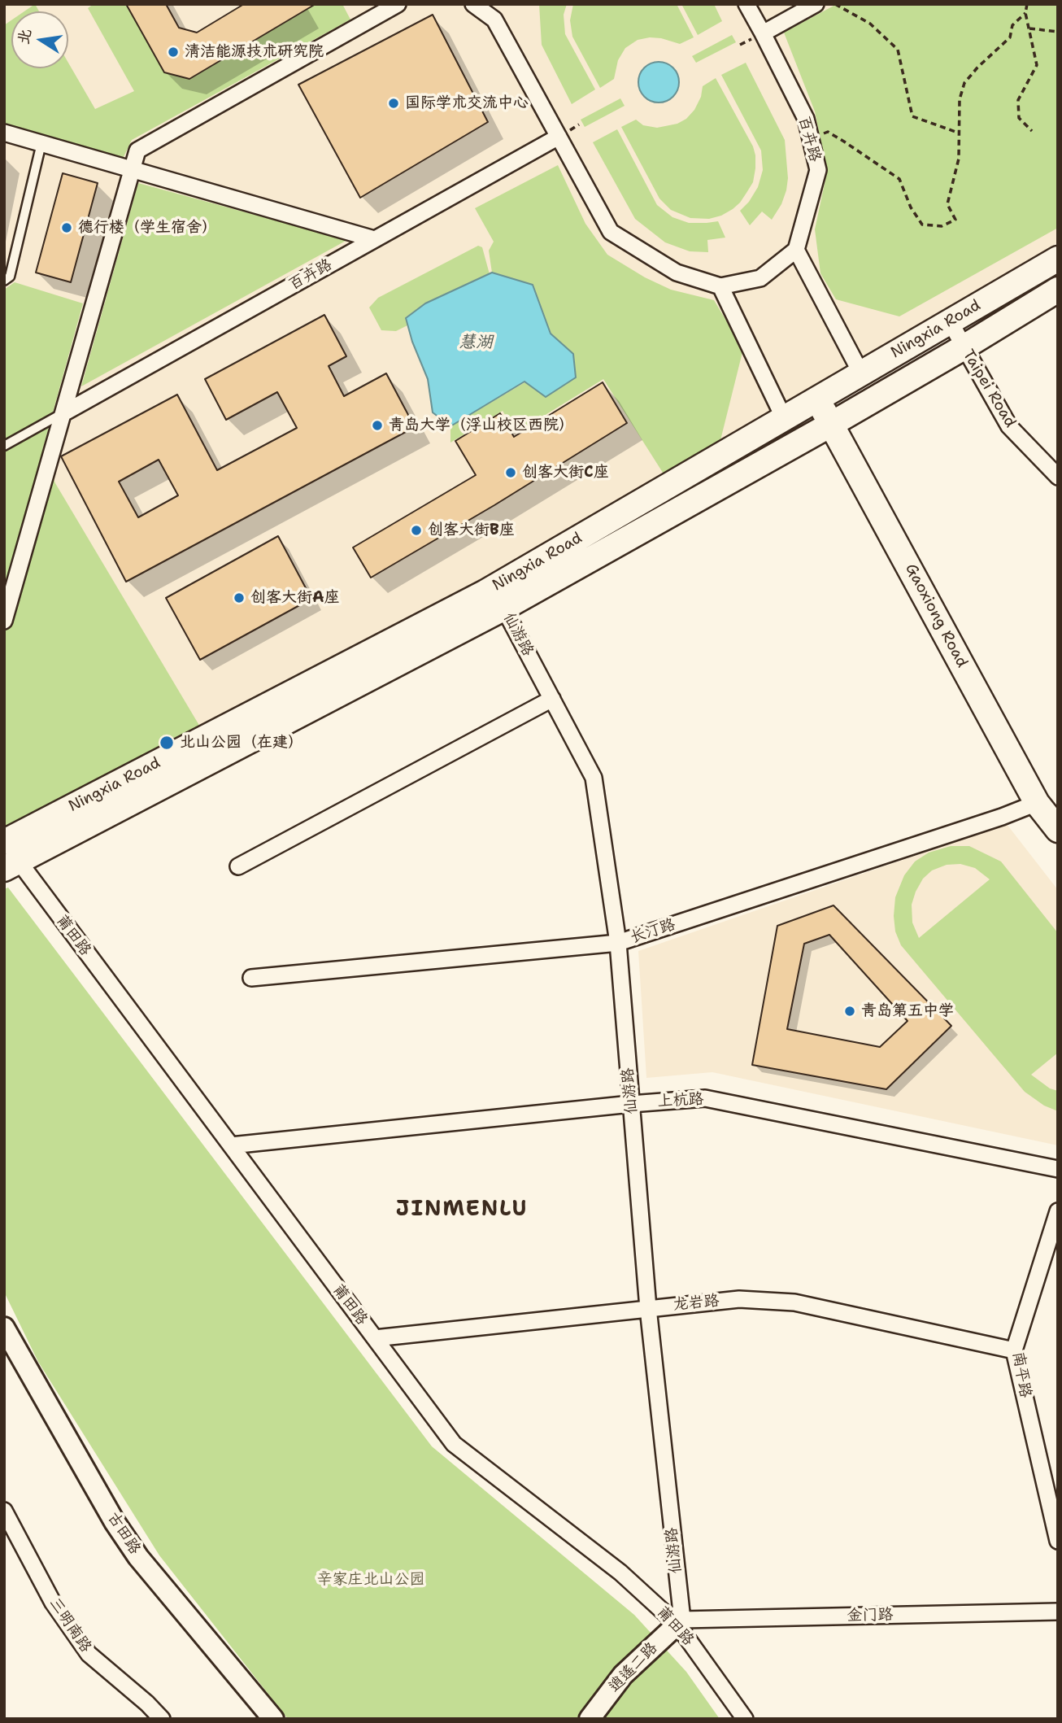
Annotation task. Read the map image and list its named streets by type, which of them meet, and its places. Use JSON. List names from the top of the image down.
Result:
{
  "streets": {
    "main road": ["Ningxia Road", "Gaoxiong Road"],
    "street": [
      "百卉路",
      "Taipei Road",
      "仙游路",
      "长汀路",
      "莆田路",
      "上杭路",
      "龙岩路",
      "南平路",
      "古田路",
      "金门路",
      "三明南路",
      "逍遥二路"
    ]
  },
  "crossings": [
    ["Ningxia Road", "Taipei Road"],
    ["Ningxia Road", "Gaoxiong Road"],
    ["Ningxia Road", "仙游路"],
    ["Ningxia Road", "莆田路"],
    ["Gaoxiong Road", "长汀路"],
    ["仙游路", "长汀路"],
    ["仙游路", "莆田路"],
    ["仙游路", "上杭路"],
    ["仙游路", "龙岩路"],
    ["仙游路", "金门路"],
    ["仙游路", "逍遥二路"],
    ["莆田路", "上杭路"],
    ["莆田路", "龙岩路"],
    ["莆田路", "金门路"],
    ["莆田路", "逍遥二路"],
    ["龙岩路", "南平路"],
    ["金门路", "逍遥二路"]
  ],
  "districts": ["JINMENLU"],
  "water": ["慧湖"],
  "parks": ["辛家庄北山公园"],
  "places": [
    "清洁能源技术研究院",
    "国际学术交流中心",
    "德行楼（学生宿舍）",
    "青岛大学（浮山校区西院）",
    "创客大街C座",
    "创客大街B座",
    "创客大街A座",
    "北山公园（在建）",
    "青岛第五中学"
  ],
  "north": "left"
}
